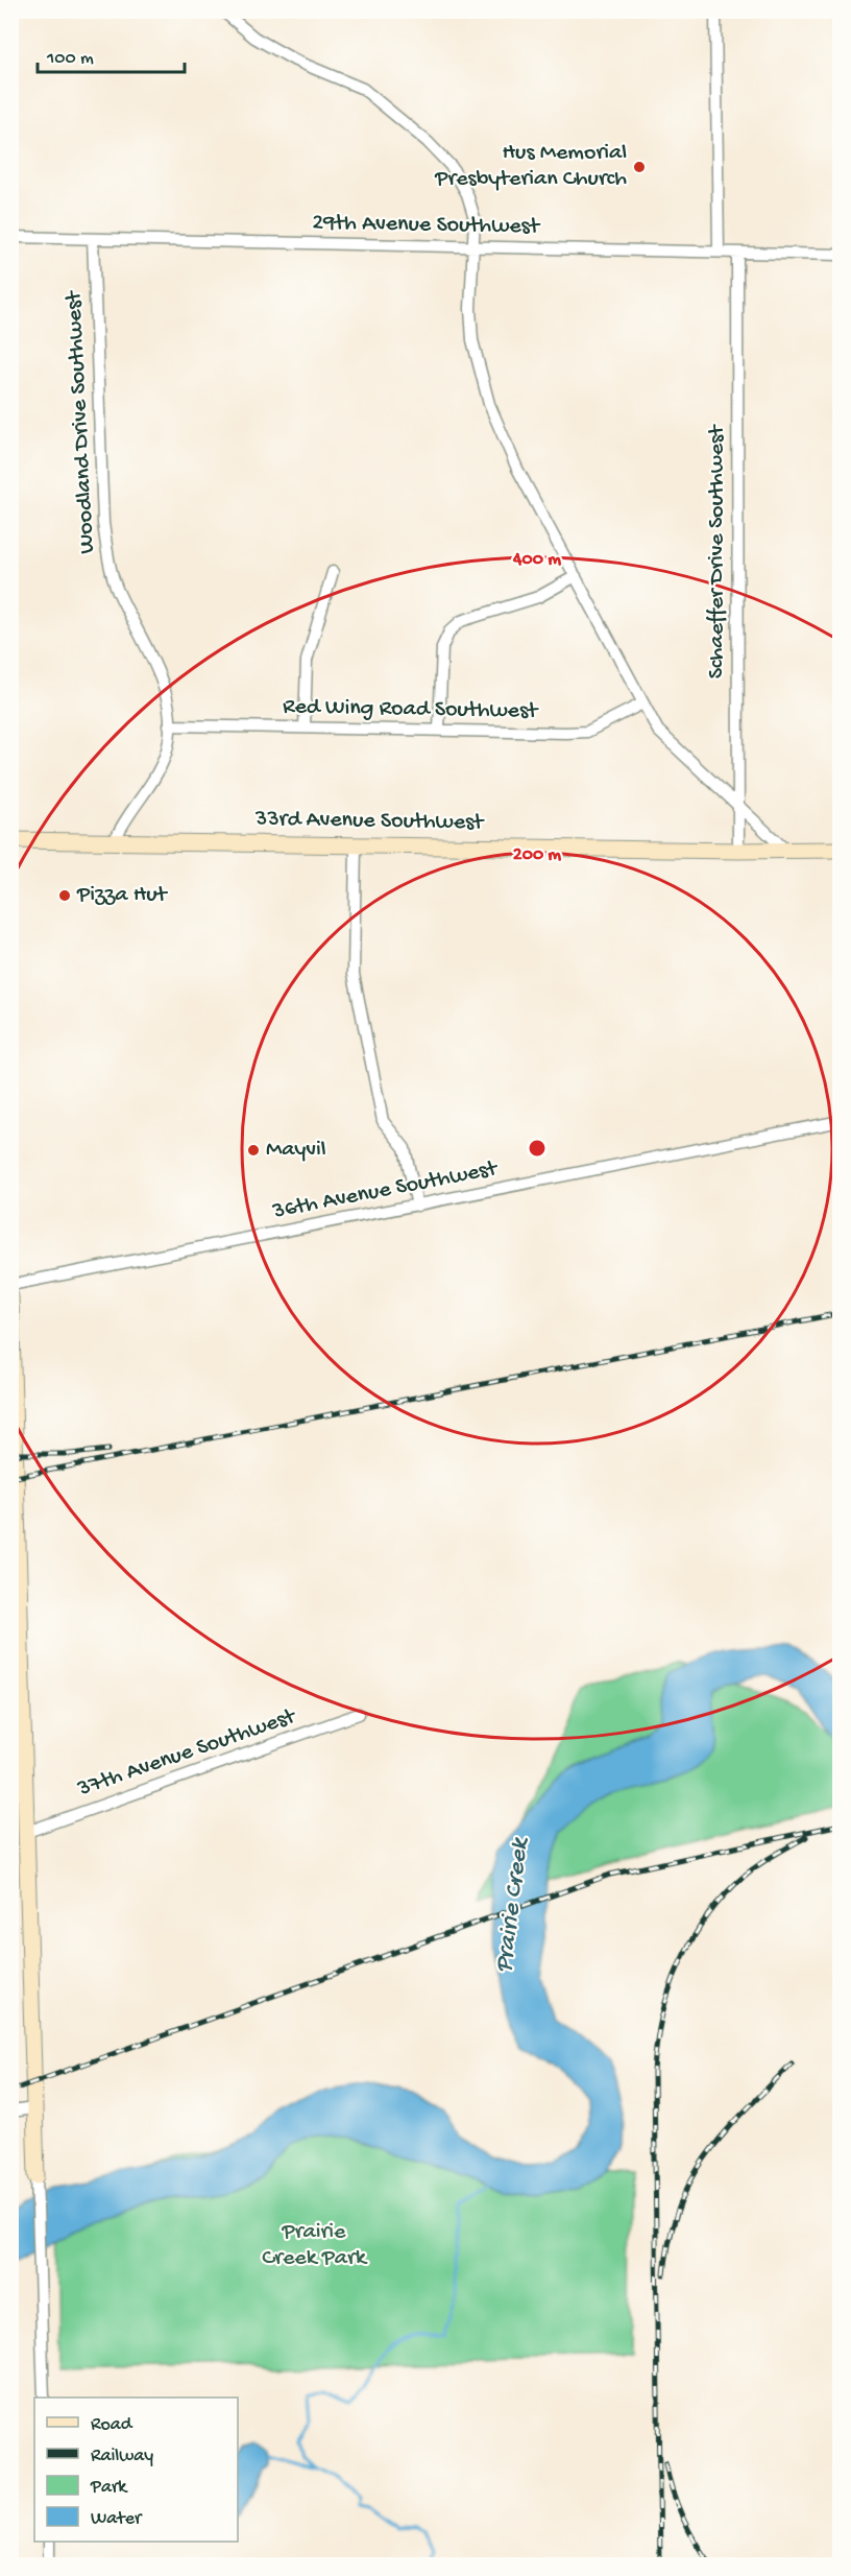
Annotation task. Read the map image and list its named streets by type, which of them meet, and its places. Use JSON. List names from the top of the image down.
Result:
{
  "streets": {
    "street": [
      "29th Avenue Southwest",
      "Woodland Drive Southwest",
      "Schaeffer Drive Southwest",
      "Red Wing Road Southwest",
      "33rd Avenue Southwest",
      "36th Avenue Southwest",
      "37th Avenue Southwest"
    ]
  },
  "crossings": [
    ["29th Avenue Southwest", "Woodland Drive Southwest"],
    ["29th Avenue Southwest", "Schaeffer Drive Southwest"],
    ["Woodland Drive Southwest", "Red Wing Road Southwest"],
    ["Woodland Drive Southwest", "33rd Avenue Southwest"],
    ["Schaeffer Drive Southwest", "33rd Avenue Southwest"]
  ],
  "water": ["Prairie Creek"],
  "parks": ["Prairie Creek Park"],
  "places": ["Hus Memorial Presbyterian Church", "Pizza Hut", "Mayvil"],
  "legend": [
    "Road",
    "Railway",
    "Park",
    "Water"
  ],
  "scale_bar": "100 m",
  "rings": ["400 m", "200 m"]
}
